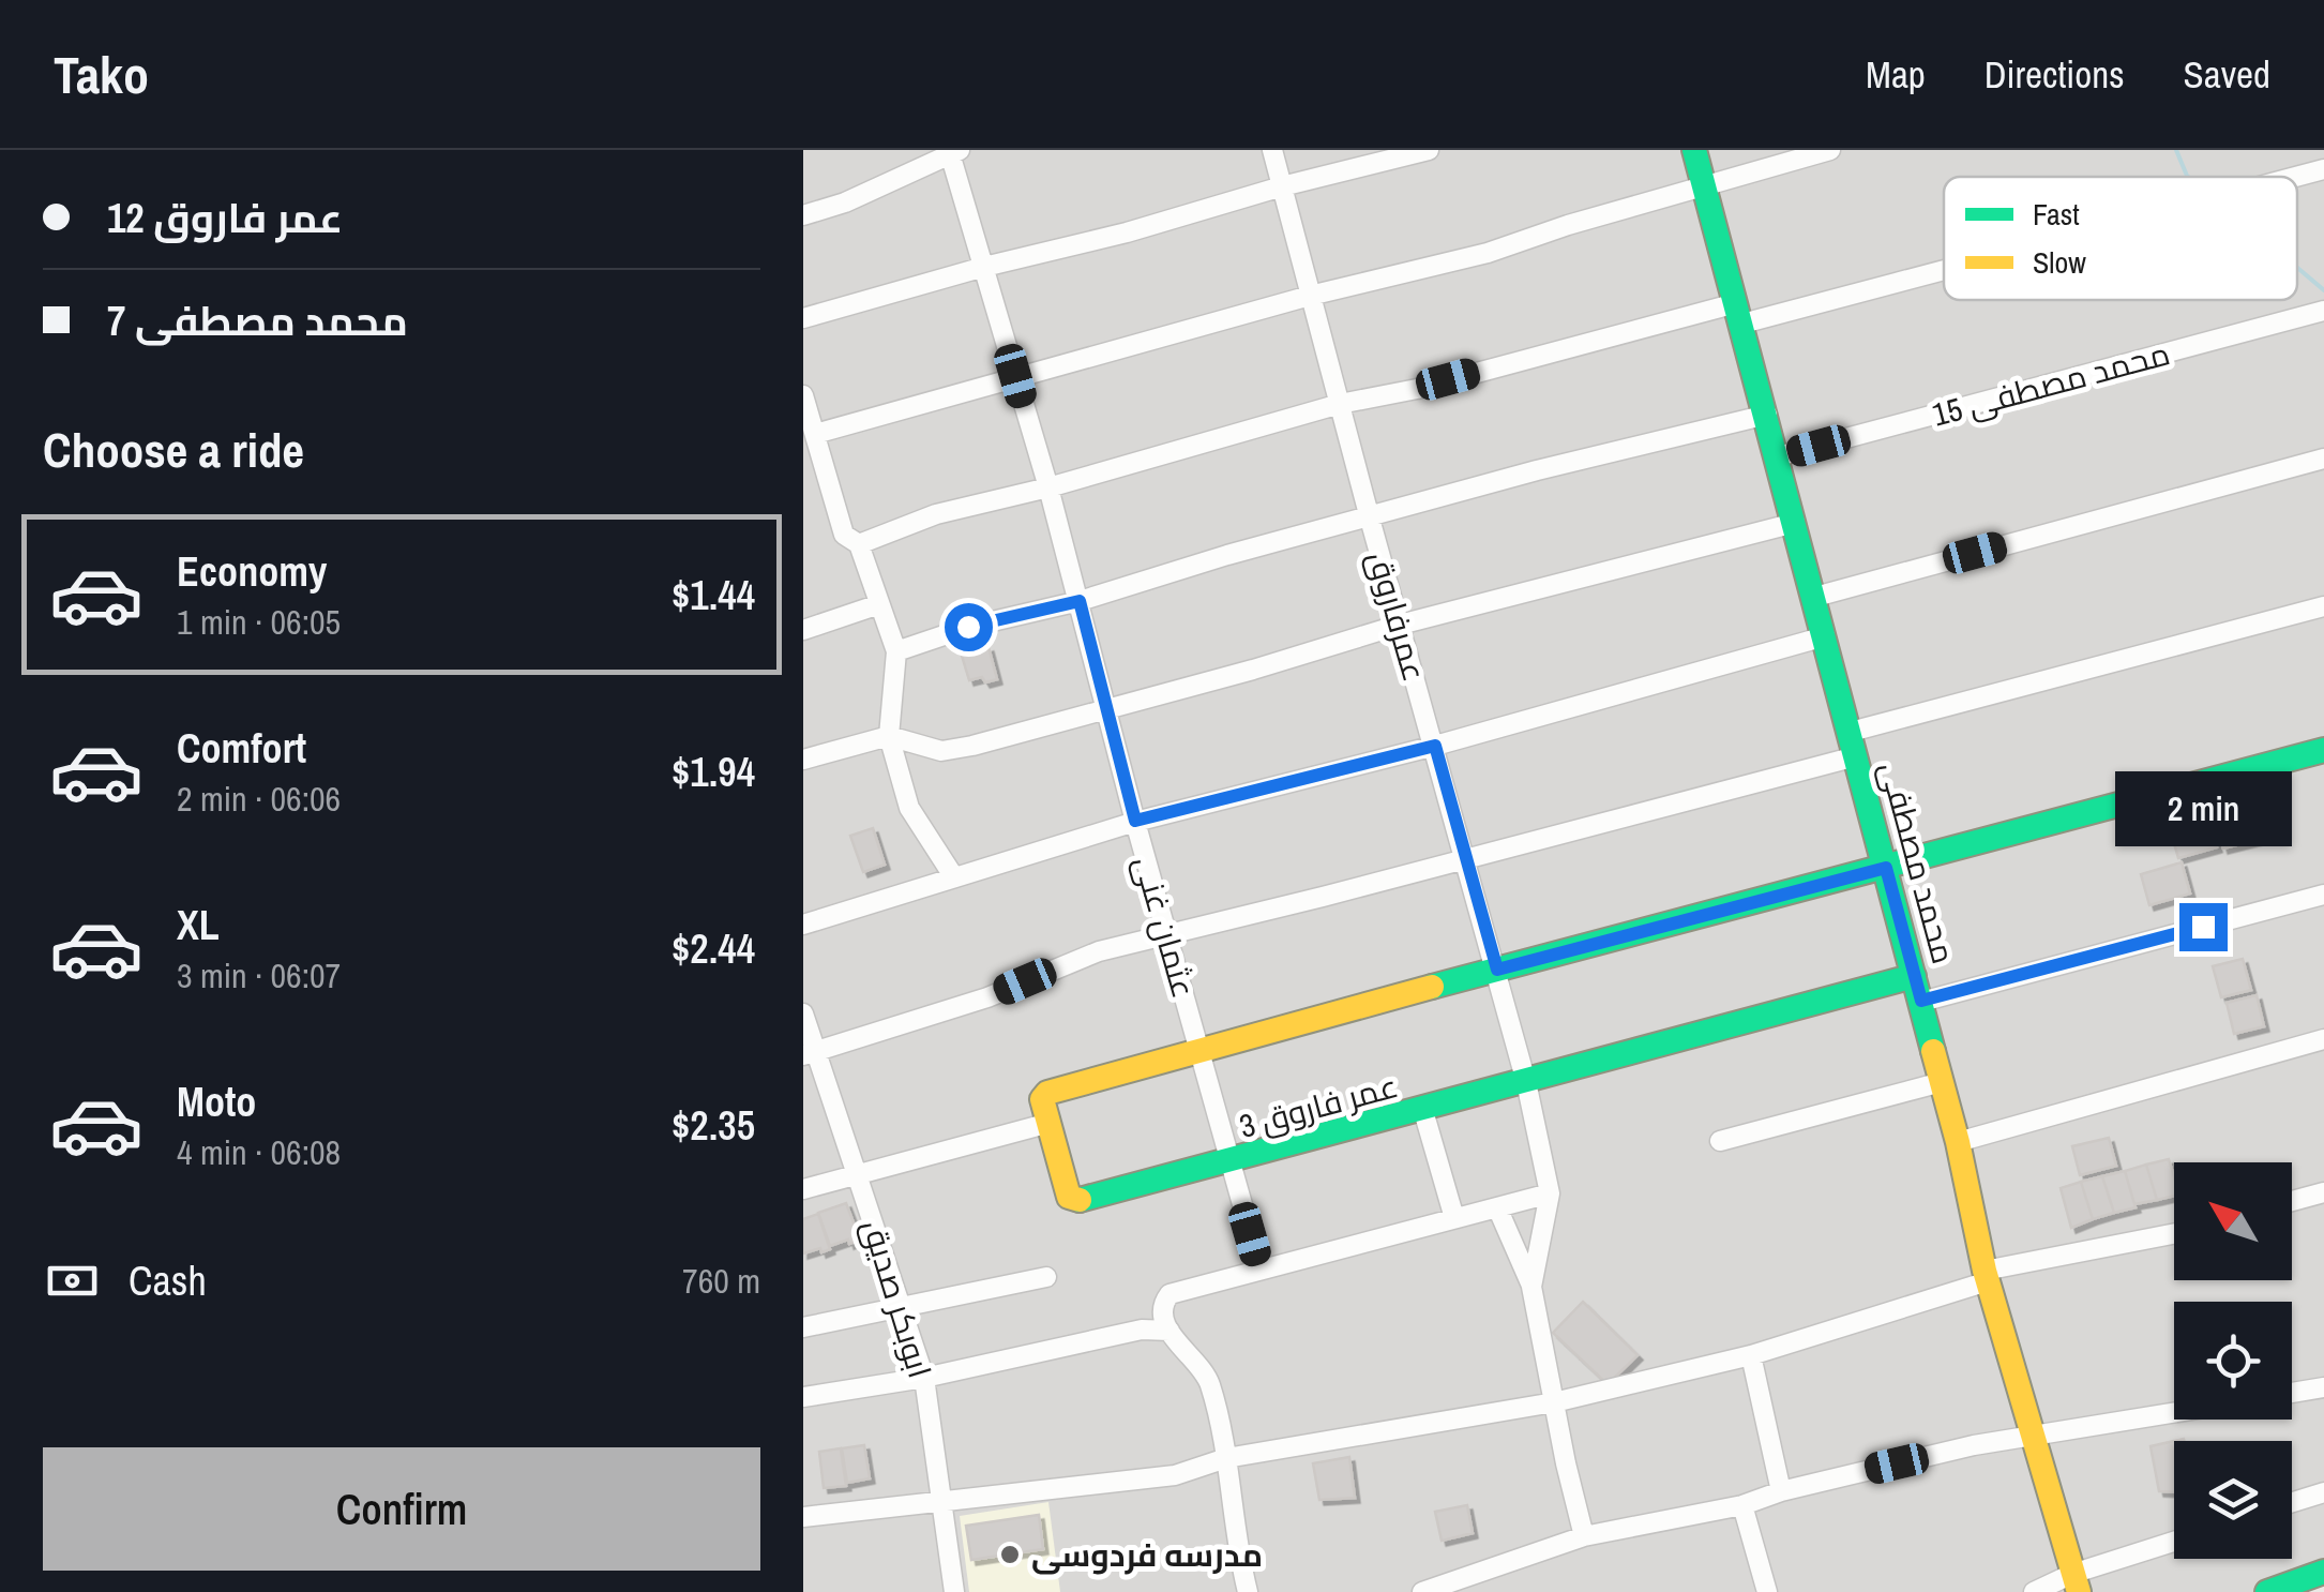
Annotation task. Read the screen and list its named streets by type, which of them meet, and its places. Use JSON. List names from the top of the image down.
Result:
{
  "streets": {
    "main road": ["محمد مصطفی", "عمر فاروق 3"],
    "street": [
      "محمد مصطفی 15",
      "عمرفاروق",
      "عثمان غنی",
      "ابوبکر صدیق"
    ]
  },
  "crossings": [
    ["محمد مصطفی 15", "محمد مصطفی"],
    ["عمرفاروق", "عمر فاروق 3"],
    ["محمد مصطفی", "عمر فاروق 3"],
    ["عثمان غنی", "عمر فاروق 3"]
  ],
  "places": ["مدرسه فردوسی"],
  "legend": ["Fast", "Slow"],
  "north": "top left",
  "page": {
    "header": "Tako",
    "nav": ["Map", "Directions", "Saved"],
    "banner": ["عمر فاروق 12", "محمد مصطفی 7"],
    "heading": "Choose a ride",
    "list": [
      {
        "name": "Economy",
        "note": "1 min · 06:05",
        "value": "$1.44"
      },
      {
        "name": "Comfort",
        "note": "2 min · 06:06",
        "value": "$1.94"
      },
      {
        "name": "XL",
        "note": "3 min · 06:07",
        "value": "$2.44"
      },
      {
        "name": "Moto",
        "note": "4 min · 06:08",
        "value": "$2.35"
      }
    ],
    "bubble": "2 min",
    "pay": ["Cash", "760 m"],
    "buttons": "Confirm"
  }
}
